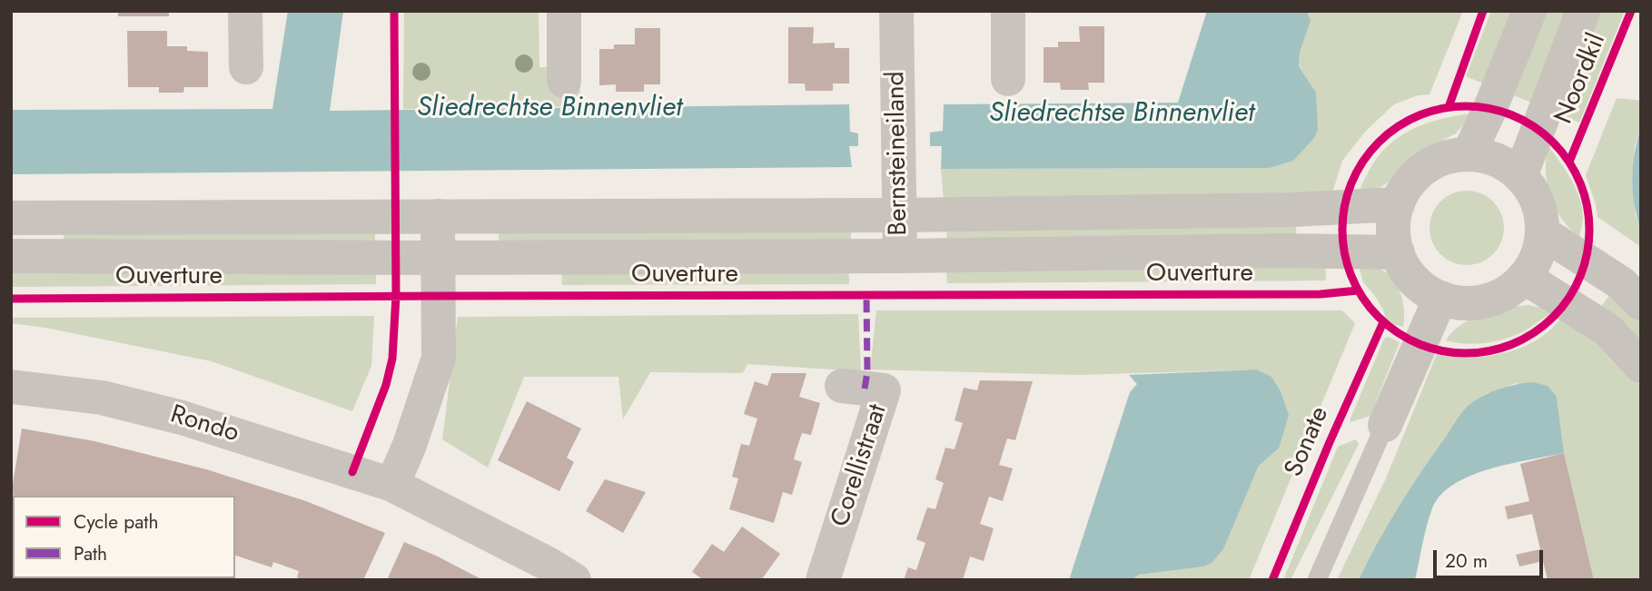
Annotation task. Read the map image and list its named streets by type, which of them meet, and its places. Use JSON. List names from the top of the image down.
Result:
{
  "streets": {
    "street": [
      "Noordkil",
      "Bernsteineiland",
      "Ouverture",
      "Rondo",
      "Corellistraat"
    ],
    "cycle path": ["Sonate"]
  },
  "crossings": [
    ["Noordkil", "Ouverture"],
    ["Bernsteineiland", "Ouverture"]
  ],
  "water": ["Sliedrechtse Binnenvliet"],
  "legend": ["Cycle path", "Path"],
  "scale_bar": "20 m"
}
